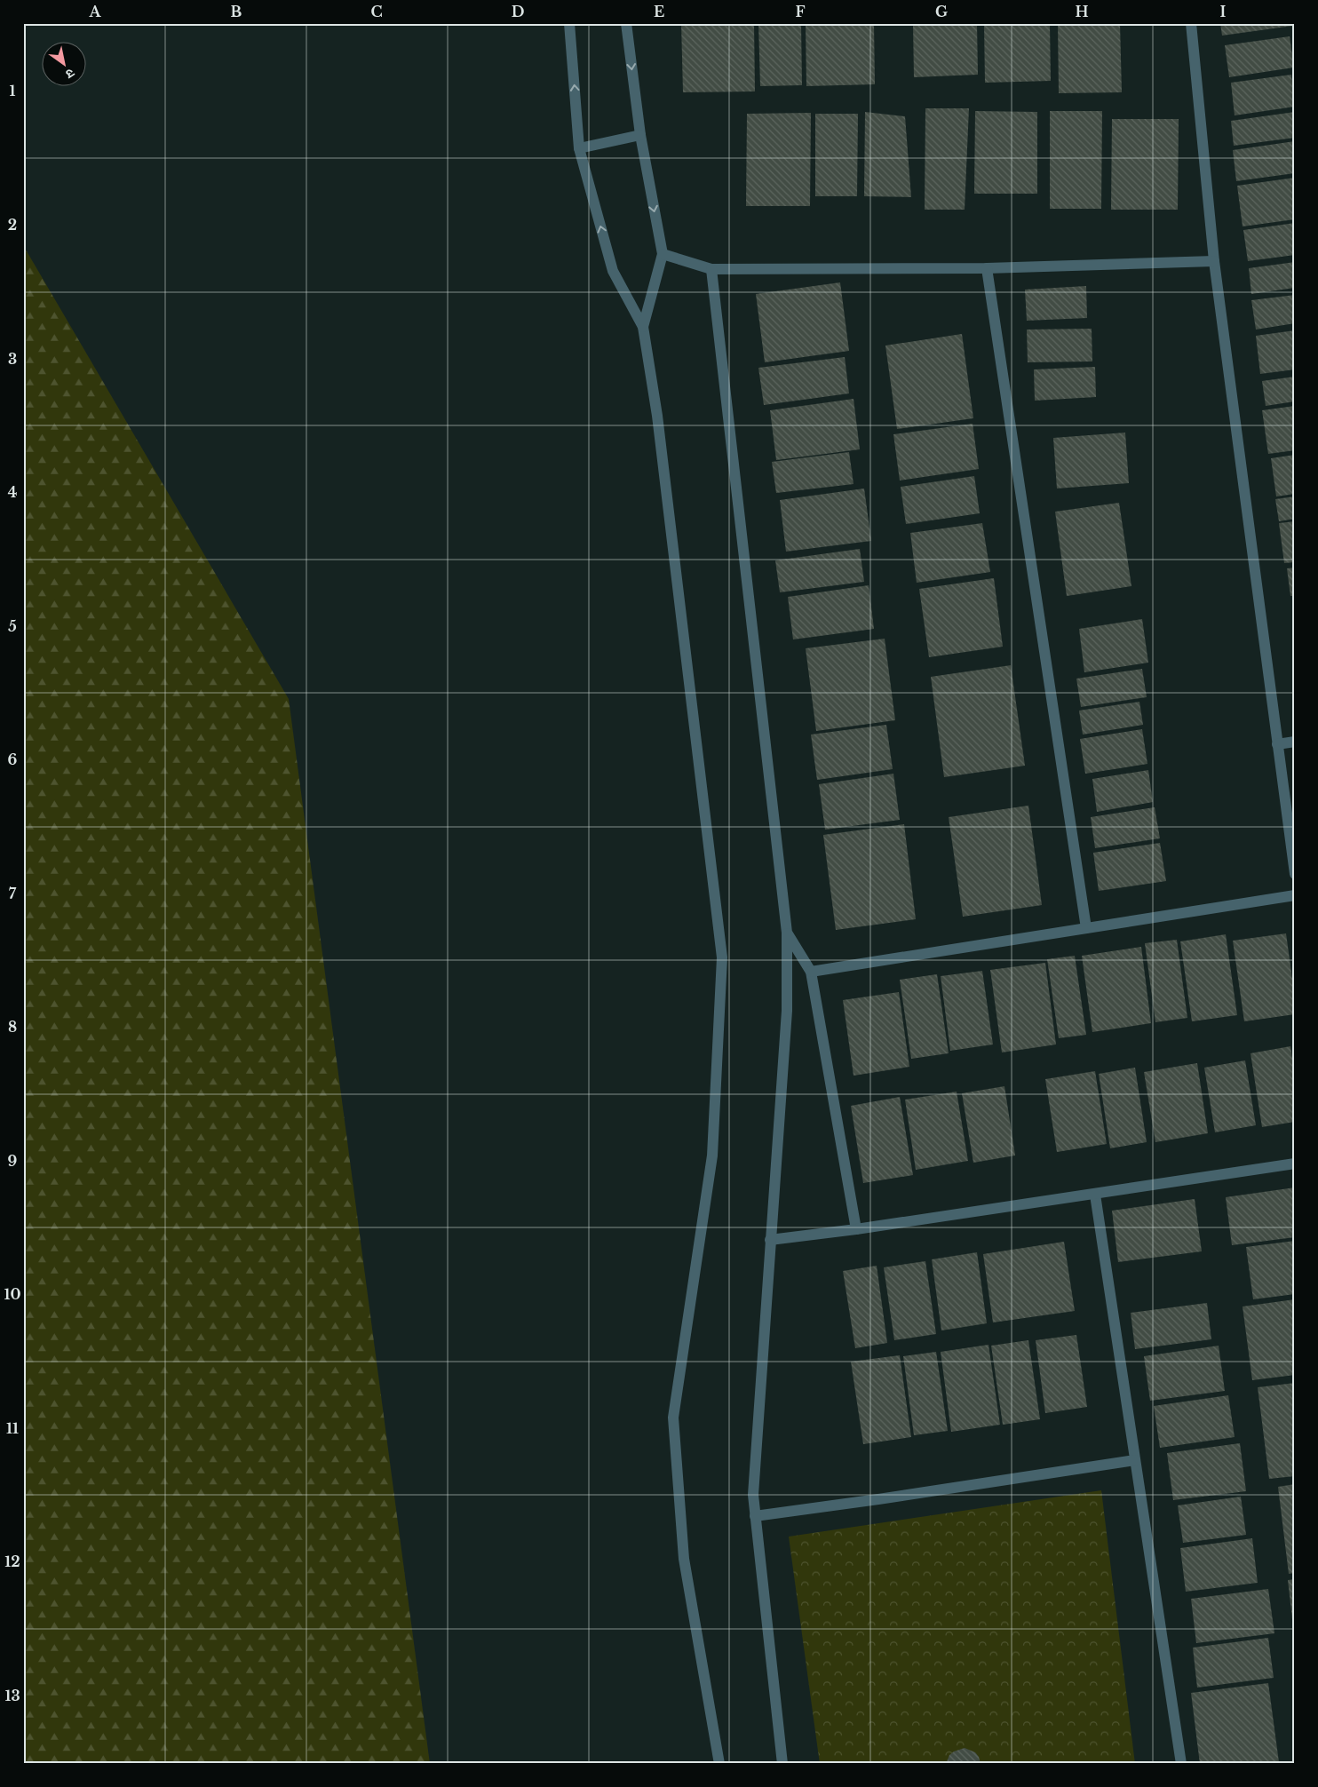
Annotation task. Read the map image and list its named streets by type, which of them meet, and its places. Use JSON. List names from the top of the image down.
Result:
{
  "north": "bottom right",
  "grid": {
    "columns": [
      "A",
      "B",
      "C",
      "D",
      "E",
      "F",
      "G",
      "H",
      "I"
    ],
    "rows": [
      "1",
      "2",
      "3",
      "4",
      "5",
      "6",
      "7",
      "8",
      "9",
      "10",
      "11",
      "12",
      "13"
    ]
  }
}
